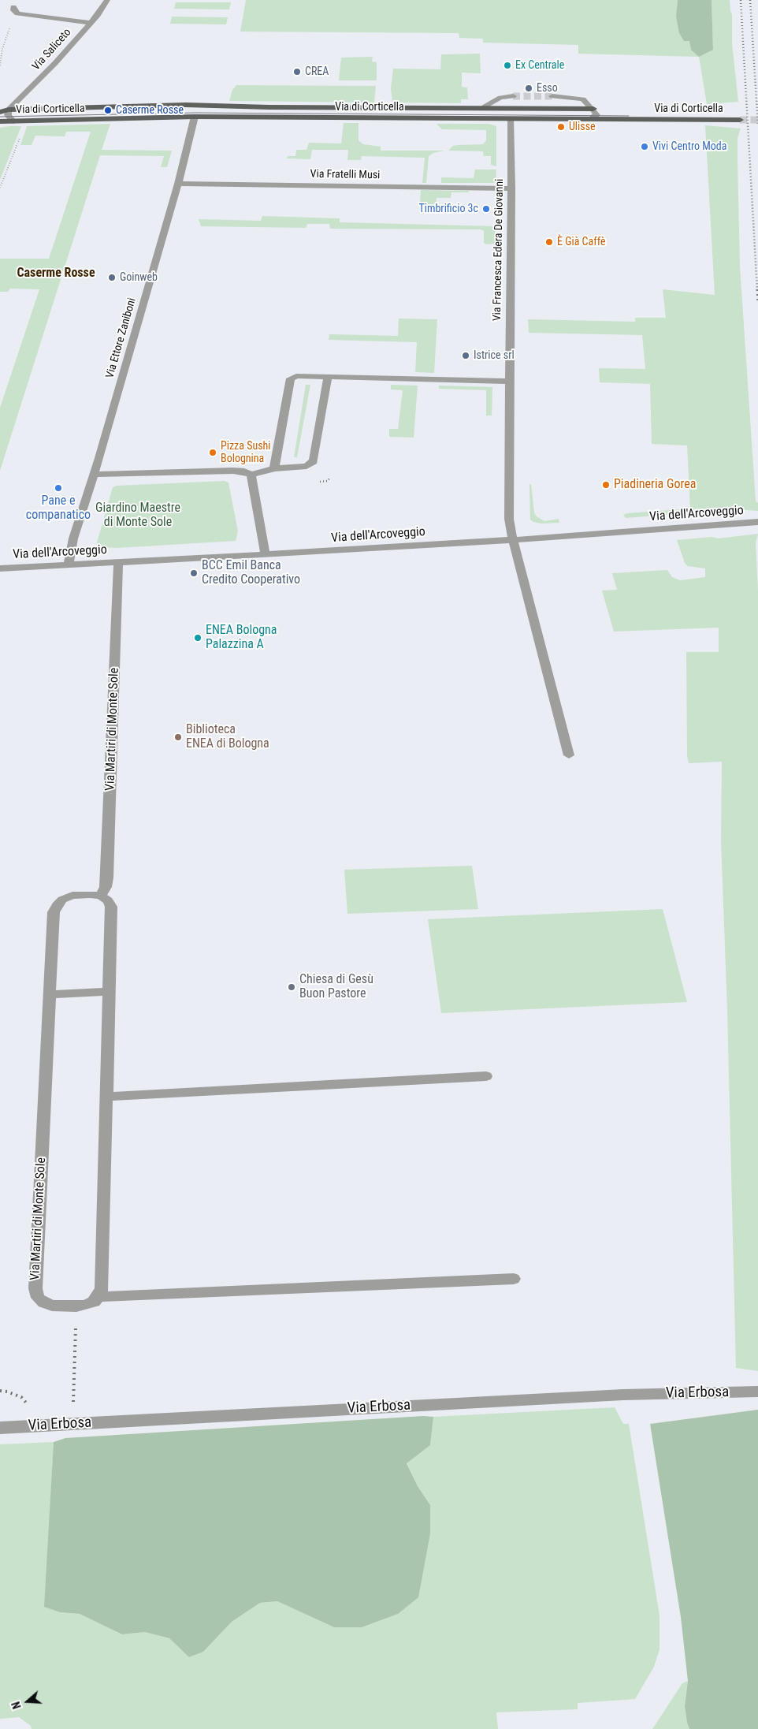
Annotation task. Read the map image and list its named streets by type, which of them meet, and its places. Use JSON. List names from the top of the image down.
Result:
{
  "streets": {
    "main road": ["Via di Corticella"],
    "street": [
      "Via Saliceto",
      "Via Fratelli Musi",
      "Via Francesca Edera De Giovanni",
      "Via Ettore Zaniboni",
      "Via dell'Arcoveggio",
      "Via Martiri di Monte Sole",
      "Via Erbosa"
    ]
  },
  "crossings": [
    ["Via Saliceto", "Via di Corticella"],
    ["Via di Corticella", "Via Francesca Edera De Giovanni"],
    ["Via di Corticella", "Via Ettore Zaniboni"],
    ["Via Fratelli Musi", "Via Francesca Edera De Giovanni"],
    ["Via Fratelli Musi", "Via Ettore Zaniboni"],
    ["Via Francesca Edera De Giovanni", "Via dell'Arcoveggio"],
    ["Via Ettore Zaniboni", "Via dell'Arcoveggio"],
    ["Via dell'Arcoveggio", "Via Martiri di Monte Sole"]
  ],
  "districts": ["Caserme Rosse"],
  "parks": ["Giardino Maestre di Monte Sole"],
  "places": [
    "Ex Centrale",
    "CREA",
    "Esso",
    "Caserme Rosse",
    "Ulisse",
    "Vivi Centro Moda",
    "Timbrificio 3c",
    "È Già Caffè",
    "Goinweb",
    "Istrice srl",
    "Pizza Sushi Bolognina",
    "Piadineria Gorea",
    "Pane e companatico",
    "BCC Emil Banca Credito Cooperativo",
    "ENEA Bologna Palazzina A",
    "Biblioteca ENEA di Bologna",
    "Chiesa di Gesù Buon Pastore"
  ],
  "north": "left"
}
